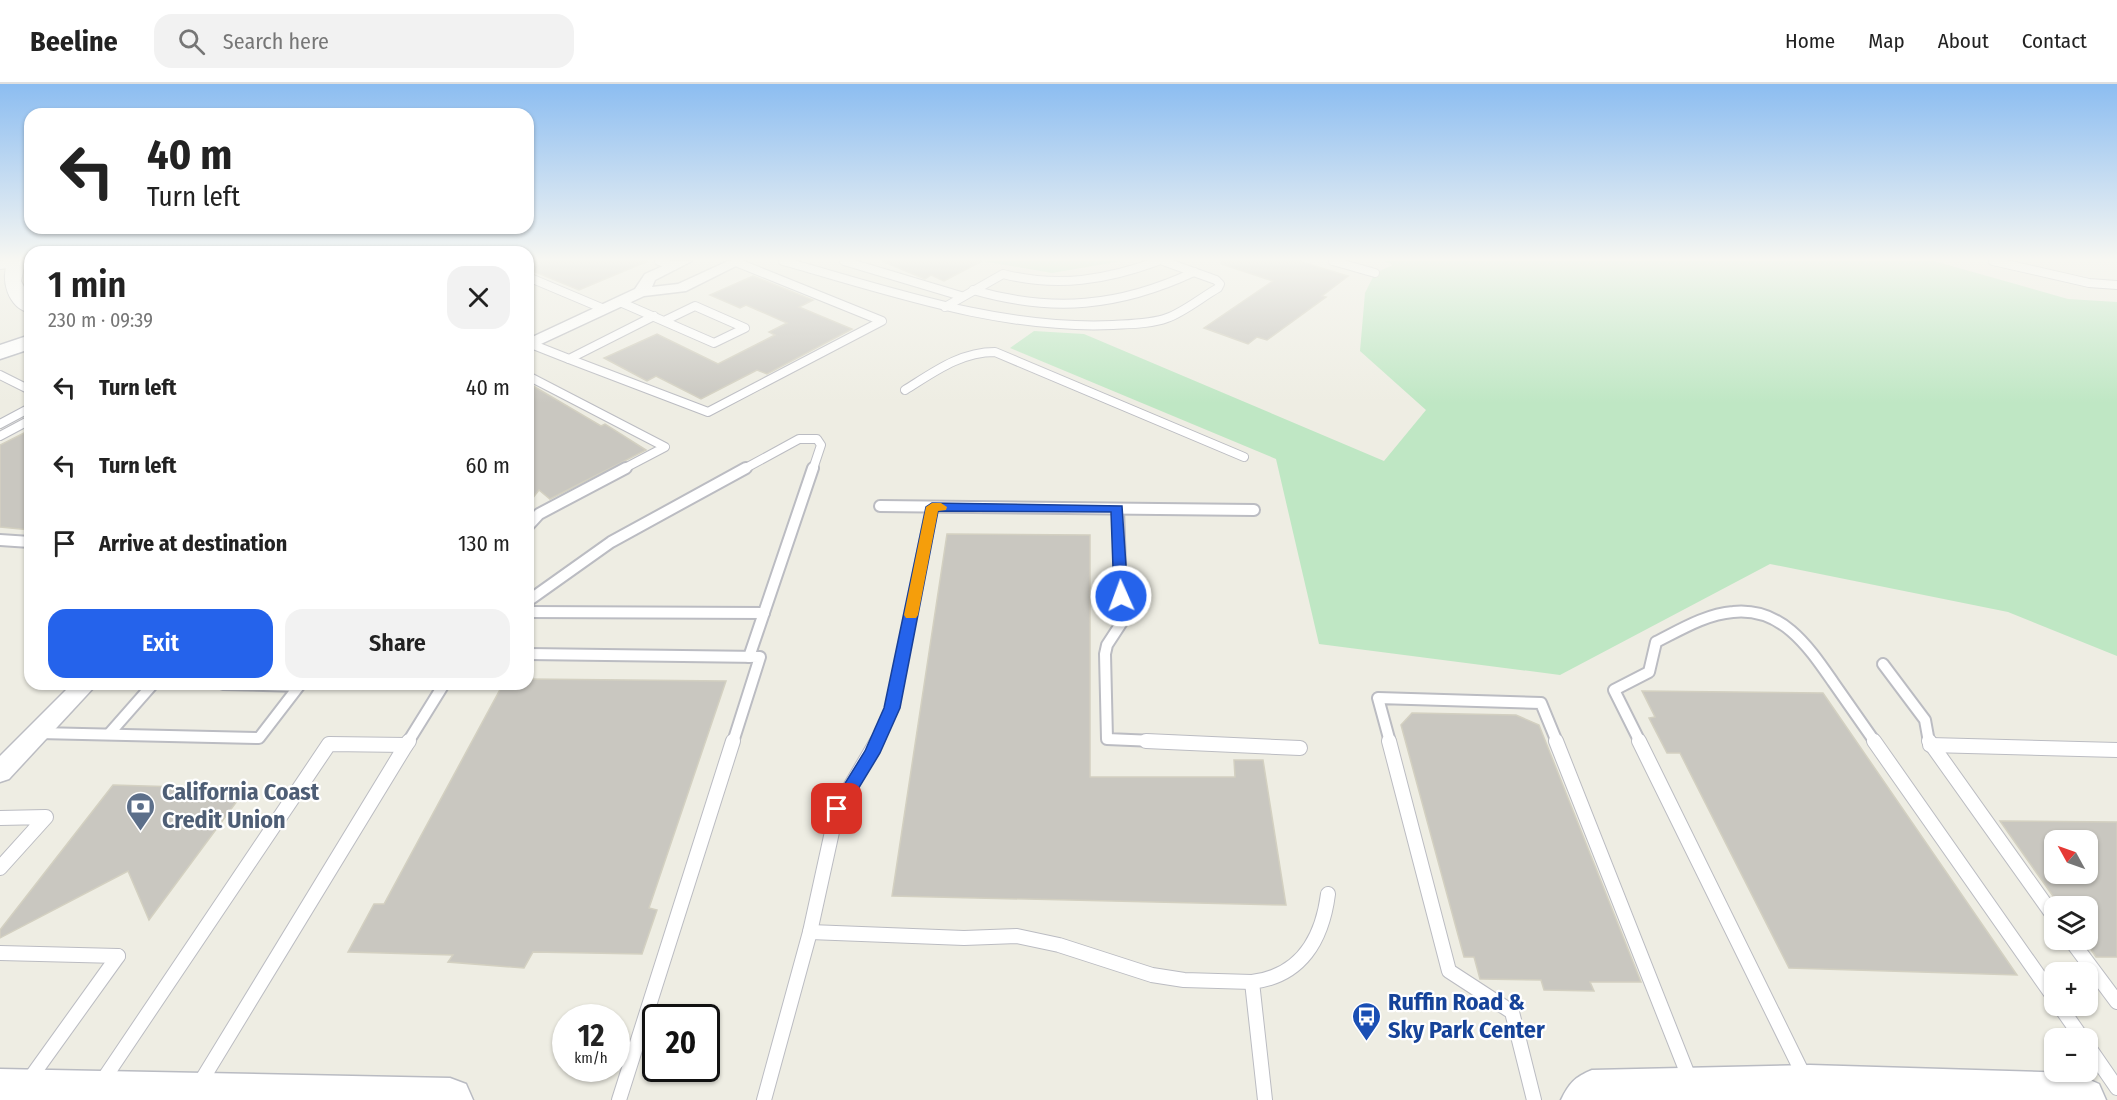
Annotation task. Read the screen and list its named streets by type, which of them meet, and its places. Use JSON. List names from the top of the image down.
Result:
{
  "places": {
    "bank": ["California Coast Credit Union"],
    "bus stop": ["Ruffin Road & Sky Park Center"]
  },
  "north": "top left",
  "page": {
    "header": "Beeline",
    "search": "Search here",
    "nav": [
      "Home",
      "Map",
      "About",
      "Contact"
    ],
    "turn": ["40 m", "Turn left"],
    "heading": ["1 min", "230 m · 09:39"],
    "list": [
      {
        "name": "Turn left",
        "value": "40 m"
      },
      {
        "name": "Turn left",
        "value": "60 m"
      },
      {
        "name": "Arrive at destination",
        "value": "130 m"
      }
    ],
    "buttons": ["Exit", "Share"],
    "map_buttons": ["+", "−"],
    "speed": "12 km/h",
    "limit": "20"
  }
}
